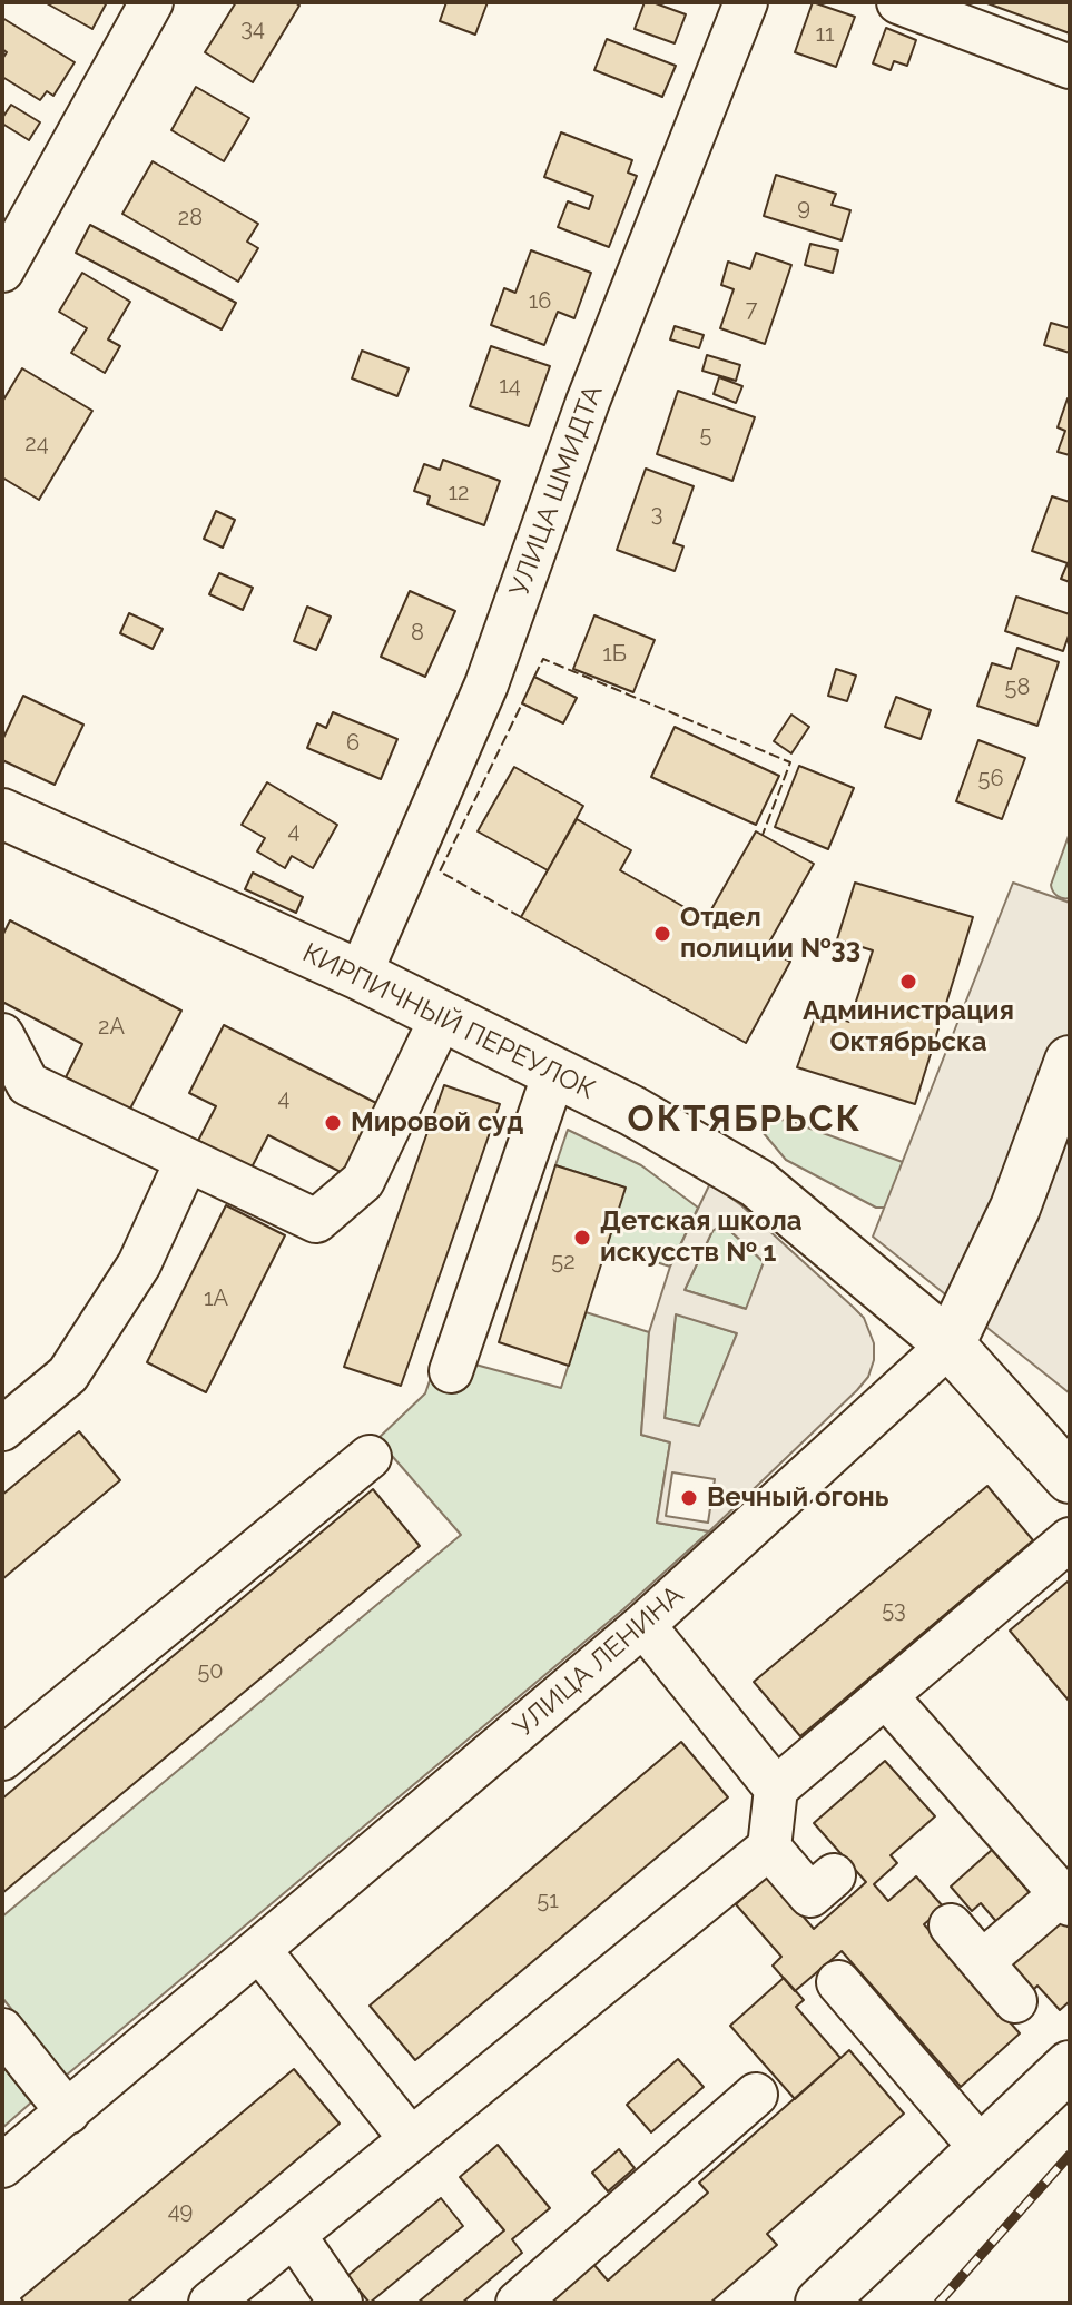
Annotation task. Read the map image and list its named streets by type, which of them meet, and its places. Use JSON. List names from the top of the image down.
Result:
{
  "streets": {
    "main road": ["КИРПИЧНЫЙ ПЕРЕУЛОК", "УЛИЦА ЛЕНИНА"],
    "street": ["УЛИЦА ШМИДТА"]
  },
  "crossings": [
    ["УЛИЦА ШМИДТА", "КИРПИЧНЫЙ ПЕРЕУЛОК"],
    ["КИРПИЧНЫЙ ПЕРЕУЛОК", "УЛИЦА ЛЕНИНА"]
  ],
  "districts": ["ОКТЯБРЬСК"],
  "places": [
    "Отдел полиции №33",
    "Администрация Октябрьска",
    "Мировой суд",
    "Детская школа искусств № 1",
    "Вечный огонь"
  ],
  "house_numbers": [
    "34",
    "11",
    "9",
    "28",
    "16",
    "7",
    "14",
    "5",
    "24",
    "12",
    "3",
    "8",
    "1Б",
    "58",
    "6",
    "56",
    "4",
    "2А",
    "4",
    "52",
    "1А",
    "53",
    "50",
    "51",
    "49"
  ]
}
